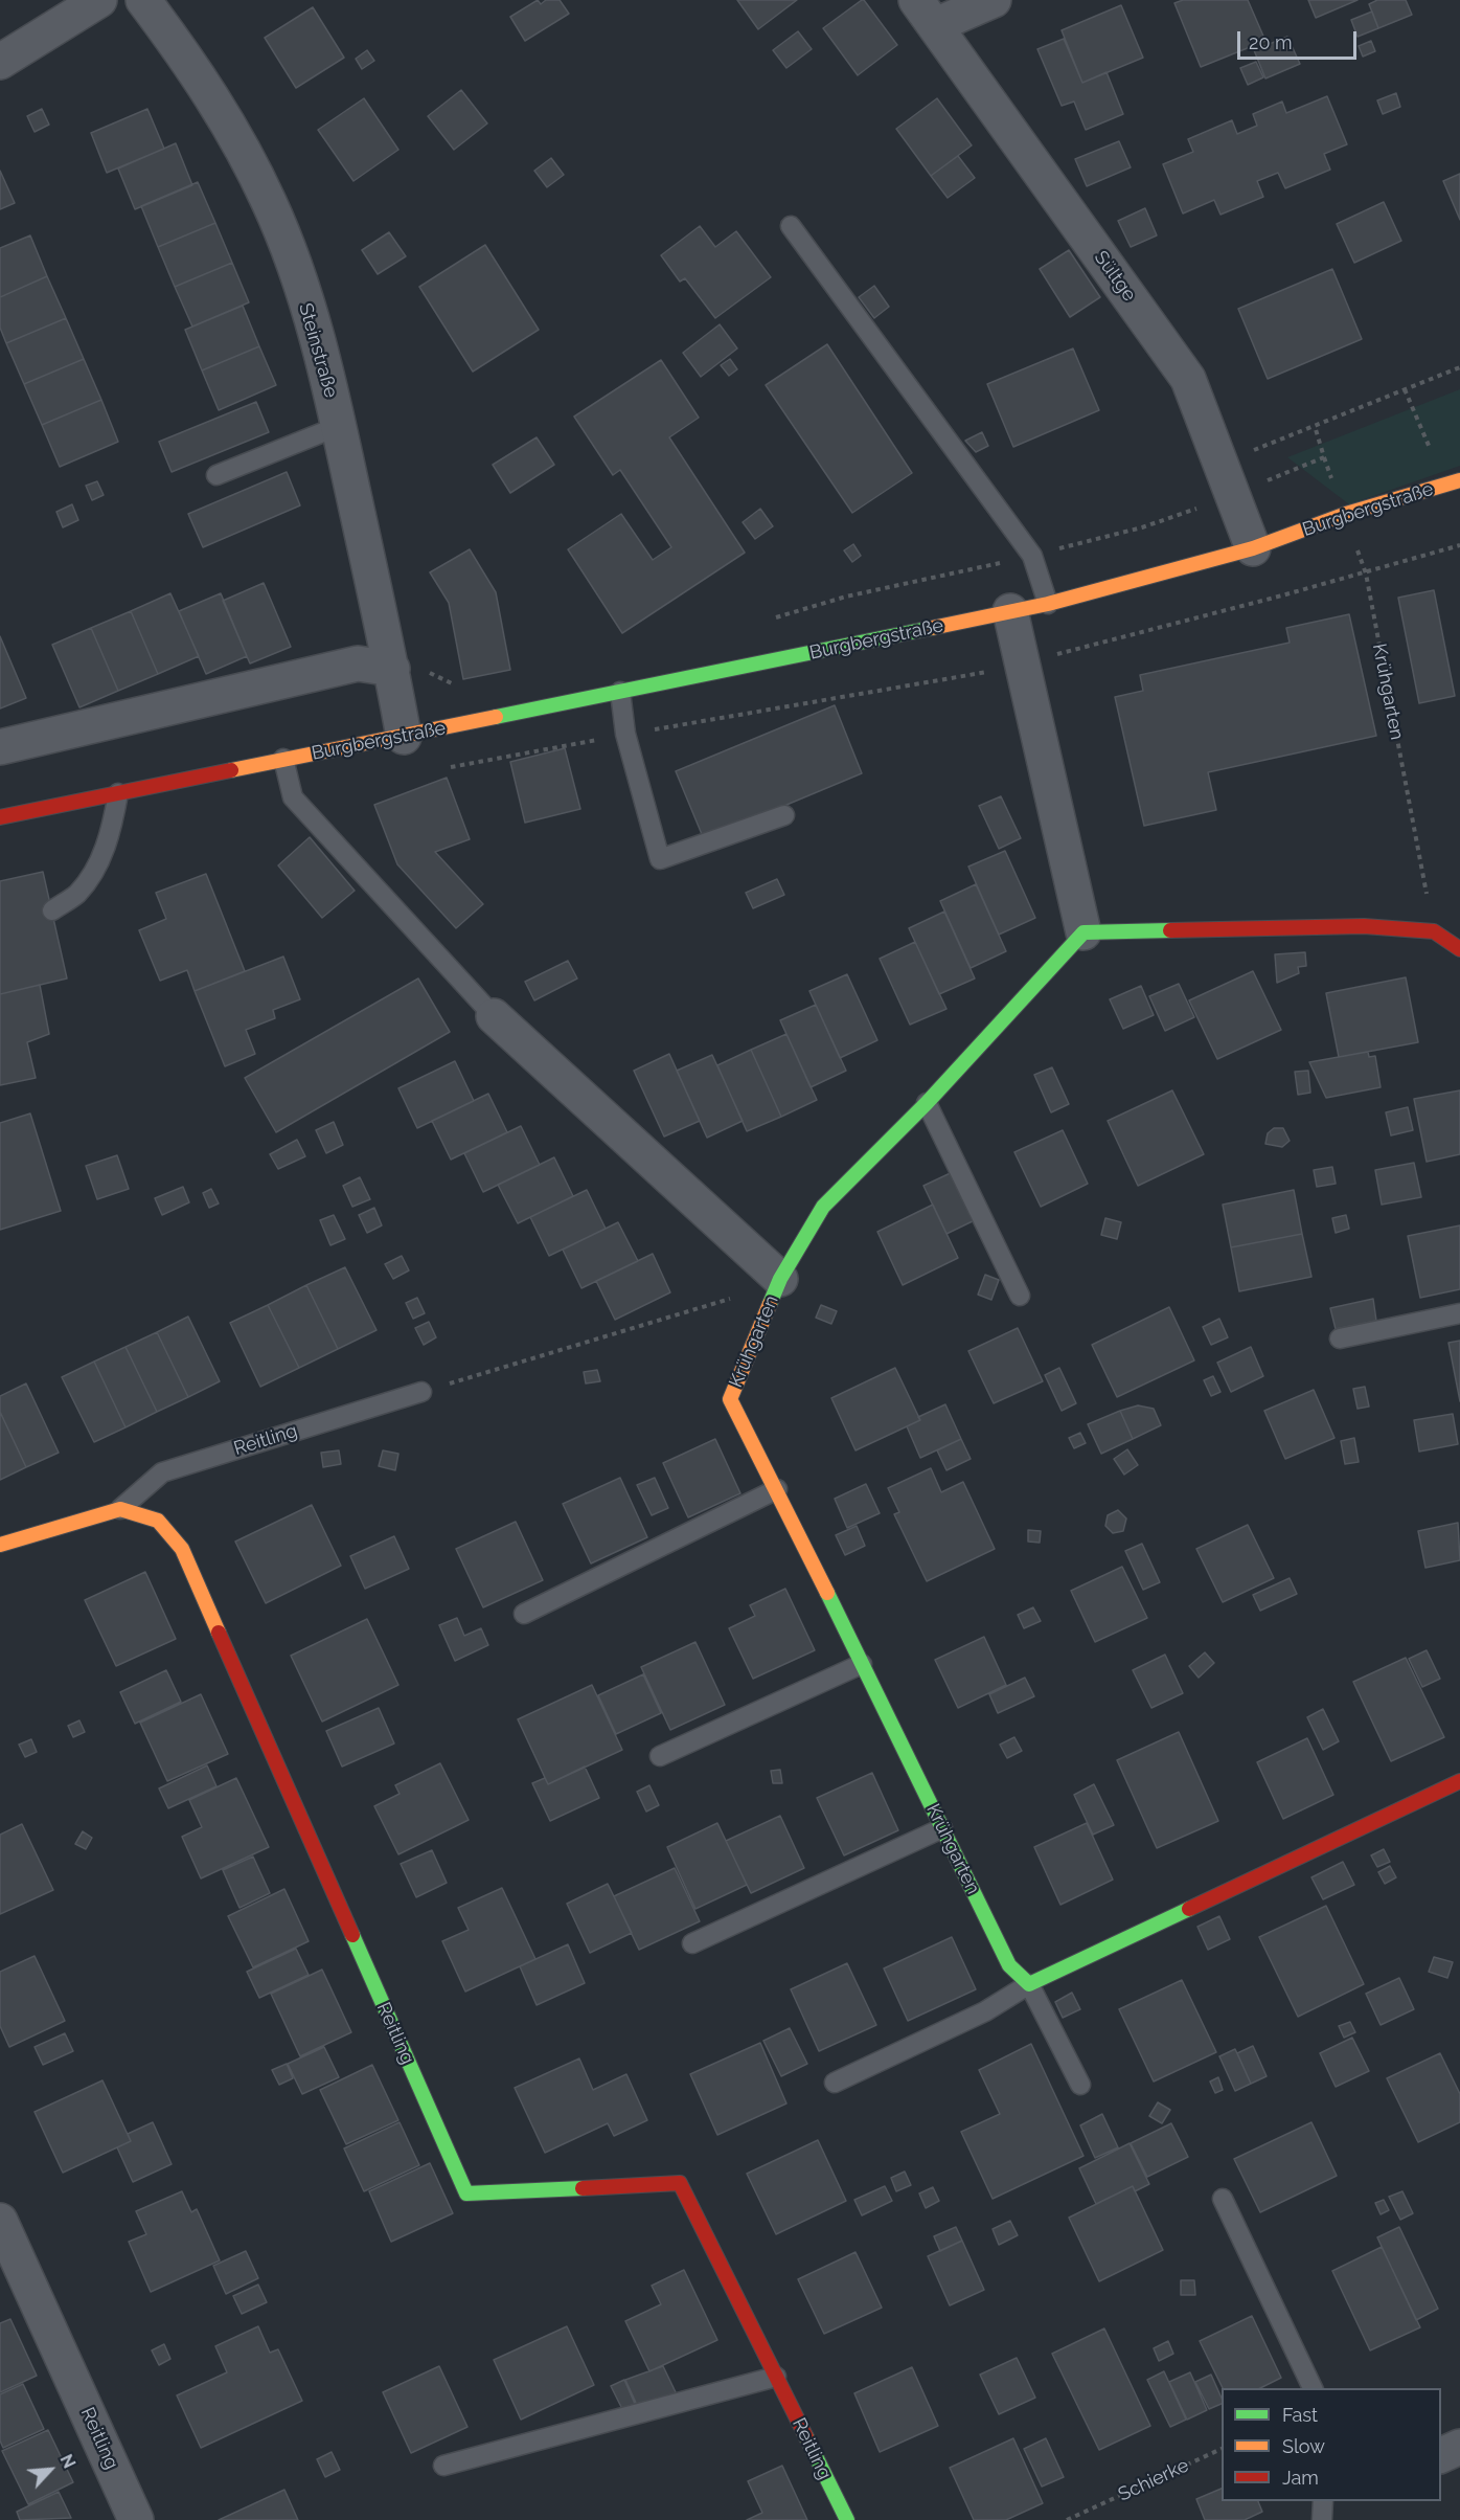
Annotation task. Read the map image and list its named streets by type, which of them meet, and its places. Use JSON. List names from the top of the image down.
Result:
{
  "streets": {
    "street": [
      "Sültge",
      "Steinstraße",
      "Burgbergstraße",
      "Krühgarten",
      "Reitling"
    ],
    "path": ["Schierke"]
  },
  "crossings": [
    ["Sültge", "Burgbergstraße"],
    ["Steinstraße", "Burgbergstraße"],
    ["Burgbergstraße", "Krühgarten"],
    ["Krühgarten", "Reitling"]
  ],
  "legend": ["Fast", "Slow", "Jam"],
  "scale_bar": "20 m",
  "north": "top right"
}
